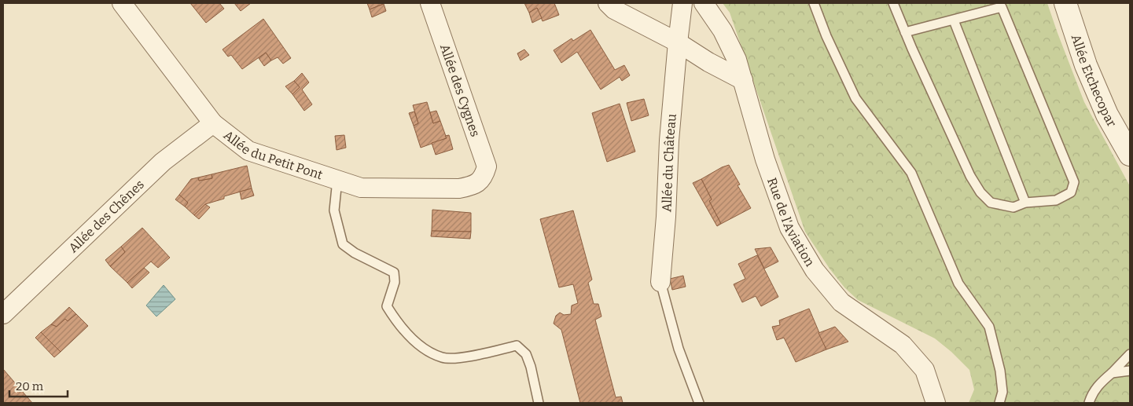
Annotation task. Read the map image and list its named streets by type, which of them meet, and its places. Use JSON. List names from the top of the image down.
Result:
{
  "streets": {
    "street": [
      "Allée Etchecopar",
      "Allée des Cygnes",
      "Allée du Petit Pont",
      "Allée du Château",
      "Allée des Chênes",
      "Rue de l'Aviation"
    ]
  },
  "crossings": [
    ["Allée des Cygnes", "Allée du Petit Pont"],
    ["Allée du Petit Pont", "Allée des Chênes"]
  ],
  "scale_bar": "20 m"
}
